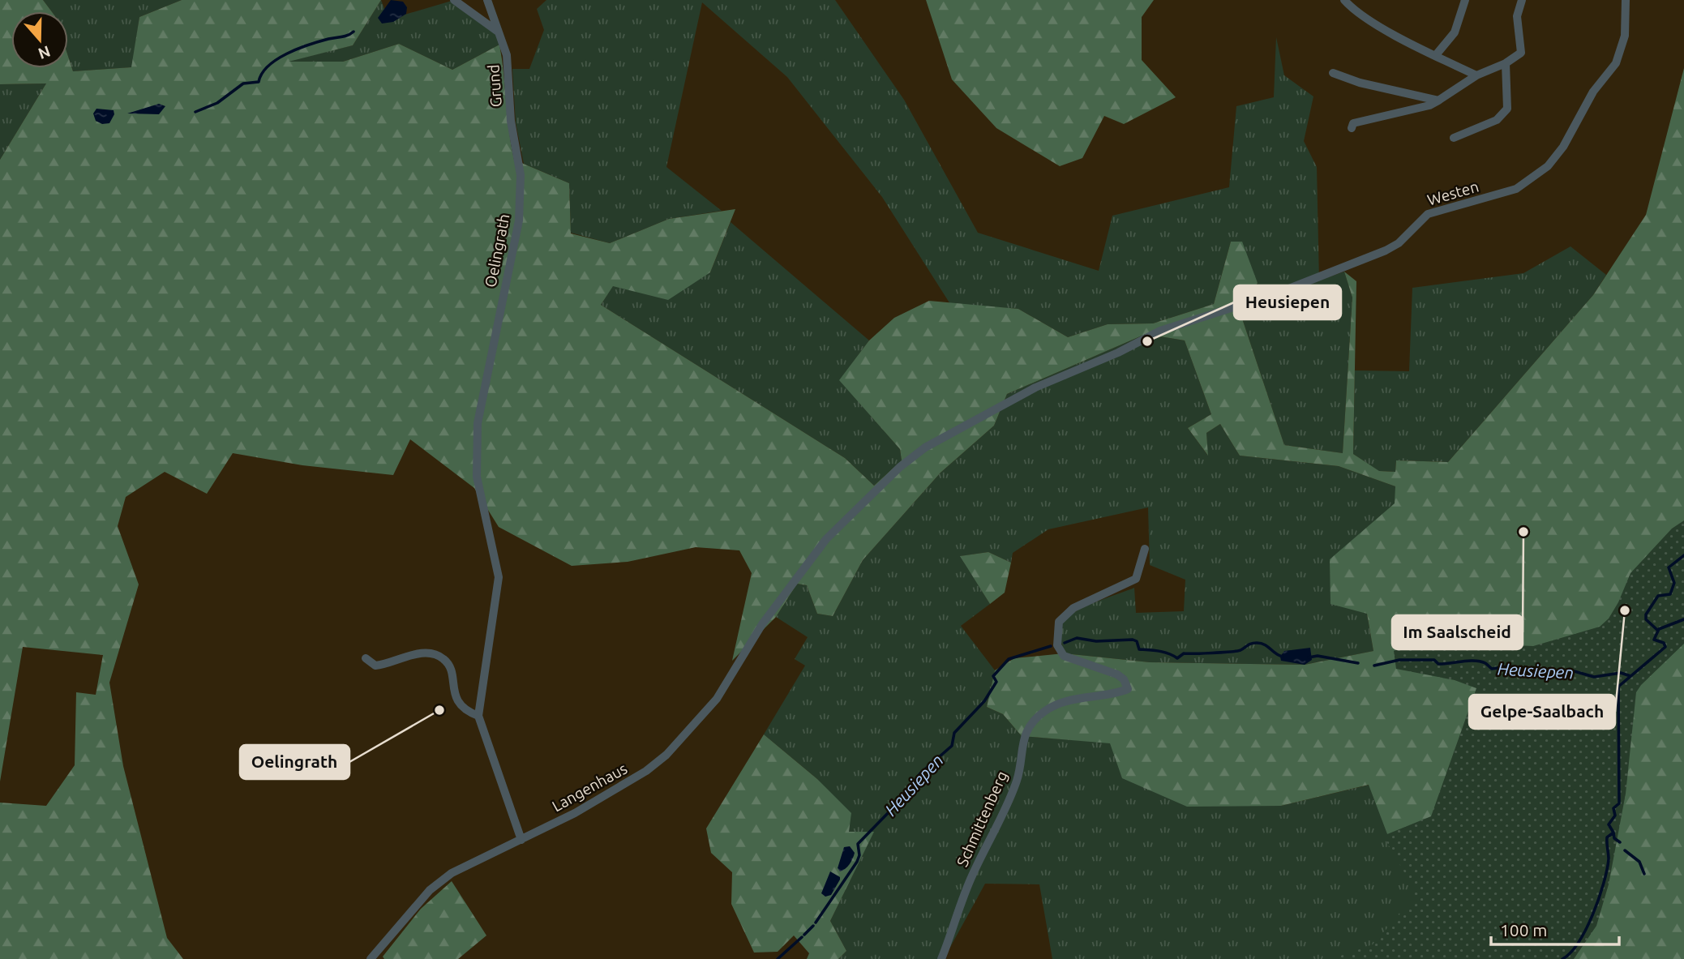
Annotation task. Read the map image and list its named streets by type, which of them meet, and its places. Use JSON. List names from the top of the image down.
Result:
{
  "streets": {
    "street": [
      "Grund",
      "Westen",
      "Oelingrath",
      "Langenhaus",
      "Schmittenberg"
    ]
  },
  "crossings": [
    ["Grund", "Oelingrath"],
    ["Westen", "Langenhaus"],
    ["Oelingrath", "Langenhaus"]
  ],
  "water": ["Heusiepen"],
  "places": [
    "Heusiepen",
    "Im Saalscheid",
    "Gelpe-Saalbach",
    "Oelingrath"
  ],
  "scale_bar": "100 m",
  "north": "bottom"
}
